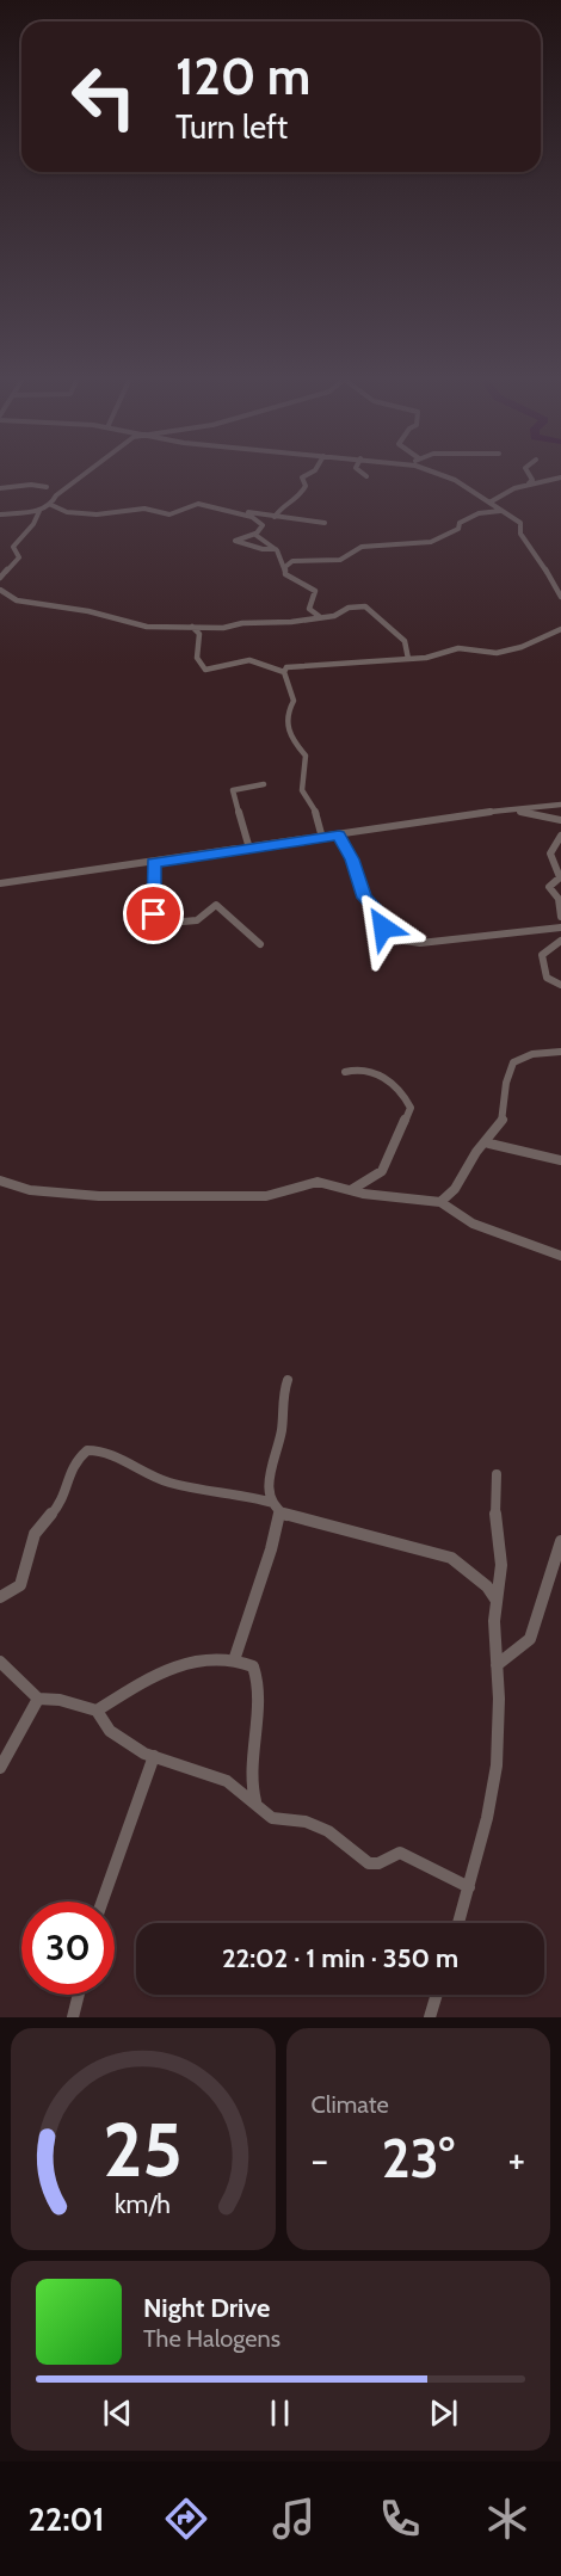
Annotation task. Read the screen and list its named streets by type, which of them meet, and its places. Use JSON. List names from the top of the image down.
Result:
{
  "page": {
    "turn": ["120 m", "Turn left"],
    "limit": "30",
    "trip": "22:02 · 1 min · 350 m",
    "tile": "Climate",
    "heat": ["−", "23°", "+"],
    "song": ["Night Drive", "The Halogens"],
    "tabs": "22:01",
    "gauge": ["25", "km/h"]
  }
}
